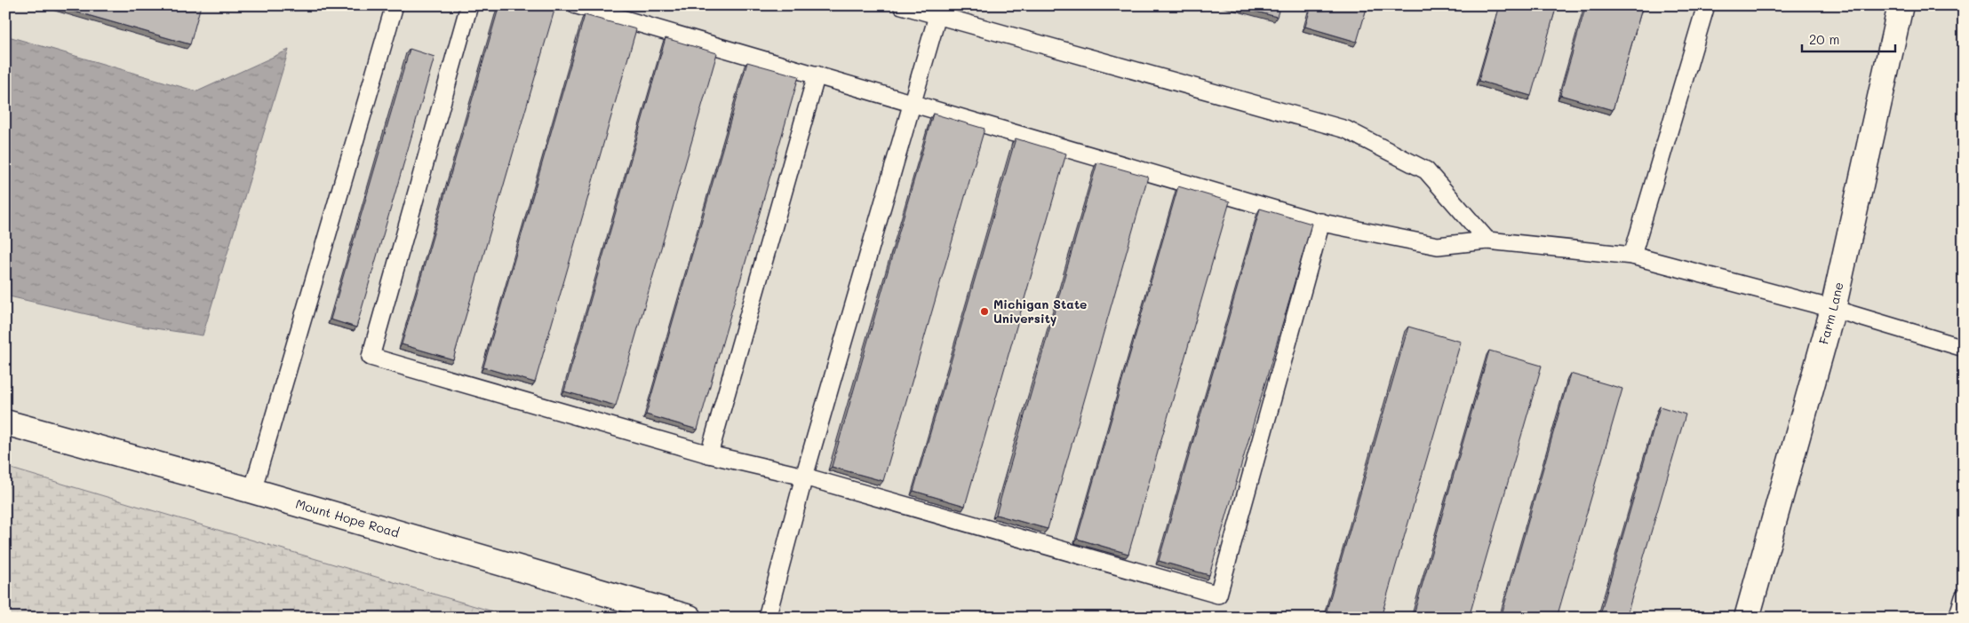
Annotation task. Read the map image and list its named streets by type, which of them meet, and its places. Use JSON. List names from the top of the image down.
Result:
{
  "streets": {
    "street": ["Farm Lane", "Mount Hope Road"]
  },
  "places": ["Michigan State University"],
  "scale_bar": "20 m"
}
